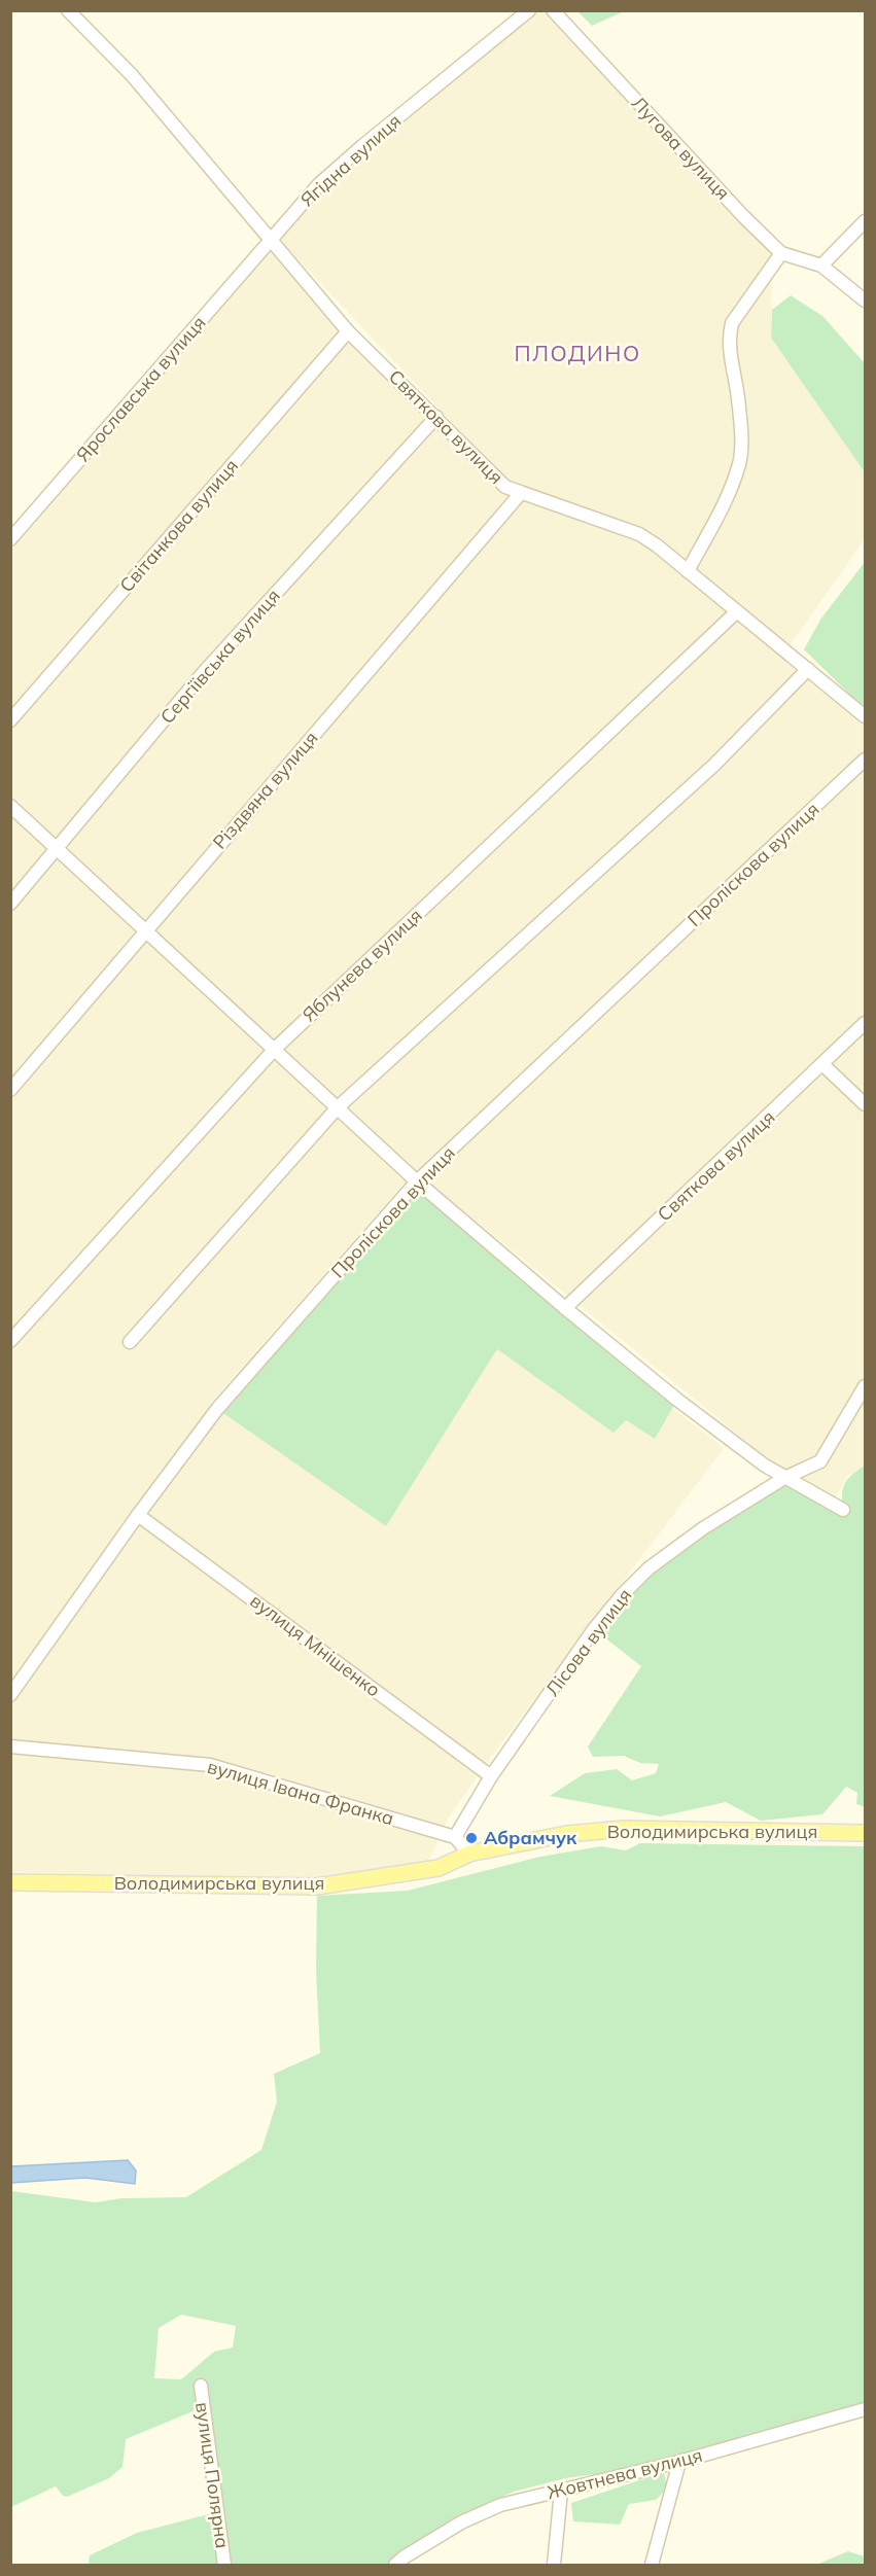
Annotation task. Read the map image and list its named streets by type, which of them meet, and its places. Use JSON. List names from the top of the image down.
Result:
{
  "streets": {
    "main road": ["Володимирська вулиця"],
    "street": [
      "Лугова вулиця",
      "Ягідна вулиця",
      "Ярославська вулиця",
      "Святкова вулиця",
      "Світанкова вулиця",
      "Сергіївська вулиця",
      "Різдвяна вулиця",
      "Проліскова вулиця",
      "Яблунева вулиця",
      "Лісова вулиця",
      "вулиця Мнішенко",
      "вулиця Івана Франка",
      "Жовтнева вулиця",
      "вулиця Полярна"
    ]
  },
  "crossings": [
    ["Ягідна вулиця", "Ярославська вулиця"],
    ["Ягідна вулиця", "Святкова вулиця"],
    ["Ярославська вулиця", "Святкова вулиця"],
    ["Святкова вулиця", "Світанкова вулиця"],
    ["Святкова вулиця", "Сергіївська вулиця"],
    ["Святкова вулиця", "Різдвяна вулиця"],
    ["Святкова вулиця", "Яблунева вулиця"],
    ["Проліскова вулиця", "вулиця Мнішенко"],
    ["Лісова вулиця", "вулиця Мнішенко"],
    ["Лісова вулиця", "вулиця Івана Франка"]
  ],
  "districts": ["ПЛОДИНО"],
  "places": ["Абрамчук"]
}
